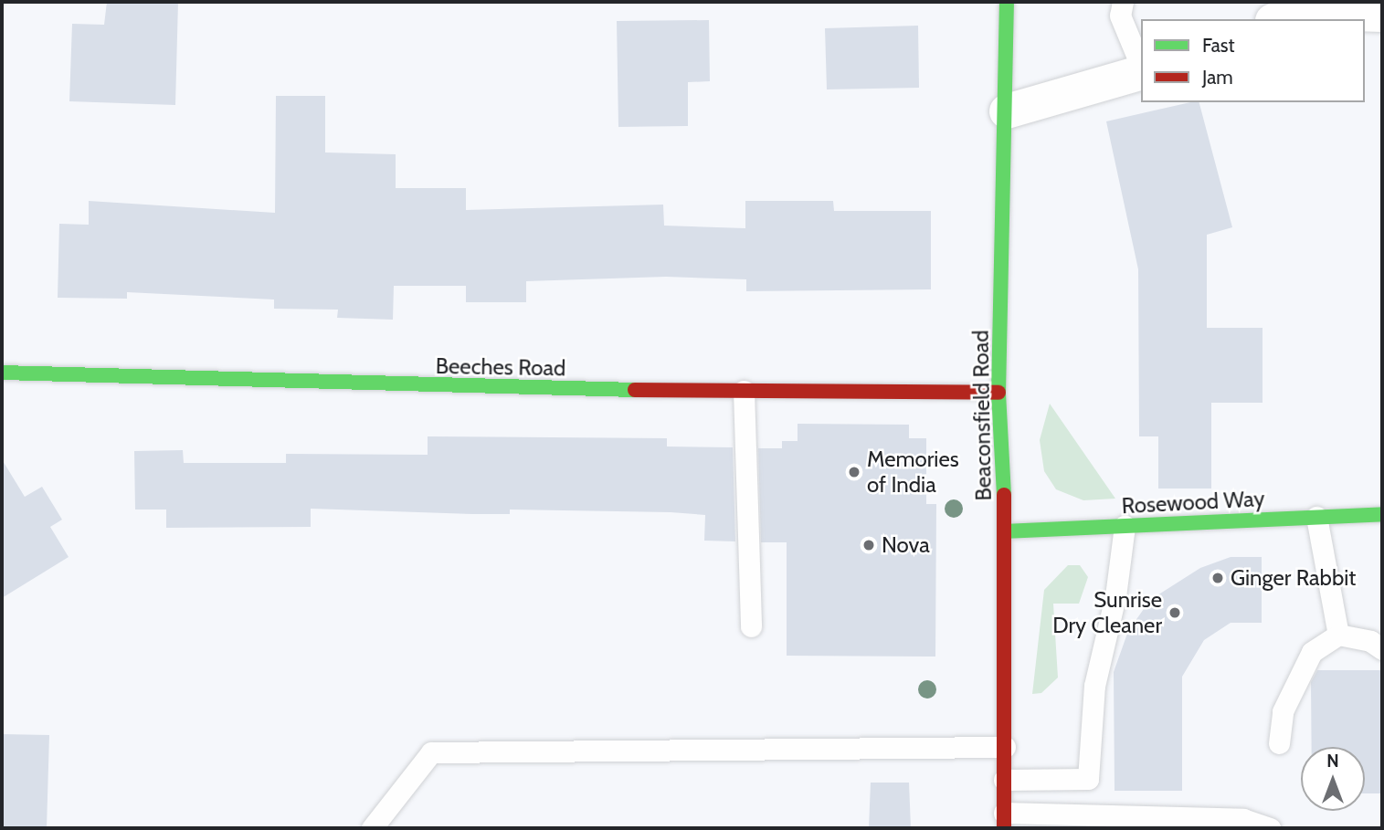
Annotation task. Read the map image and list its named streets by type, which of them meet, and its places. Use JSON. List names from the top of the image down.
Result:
{
  "streets": {
    "street": ["Beeches Road", "Beaconsfield Road", "Rosewood Way"]
  },
  "crossings": [
    ["Beeches Road", "Beaconsfield Road"],
    ["Beaconsfield Road", "Rosewood Way"]
  ],
  "places": [
    "Memories of India",
    "Nova",
    "Ginger Rabbit",
    "Sunrise Dry Cleaner"
  ],
  "legend": ["Fast", "Jam"],
  "north": "top"
}
